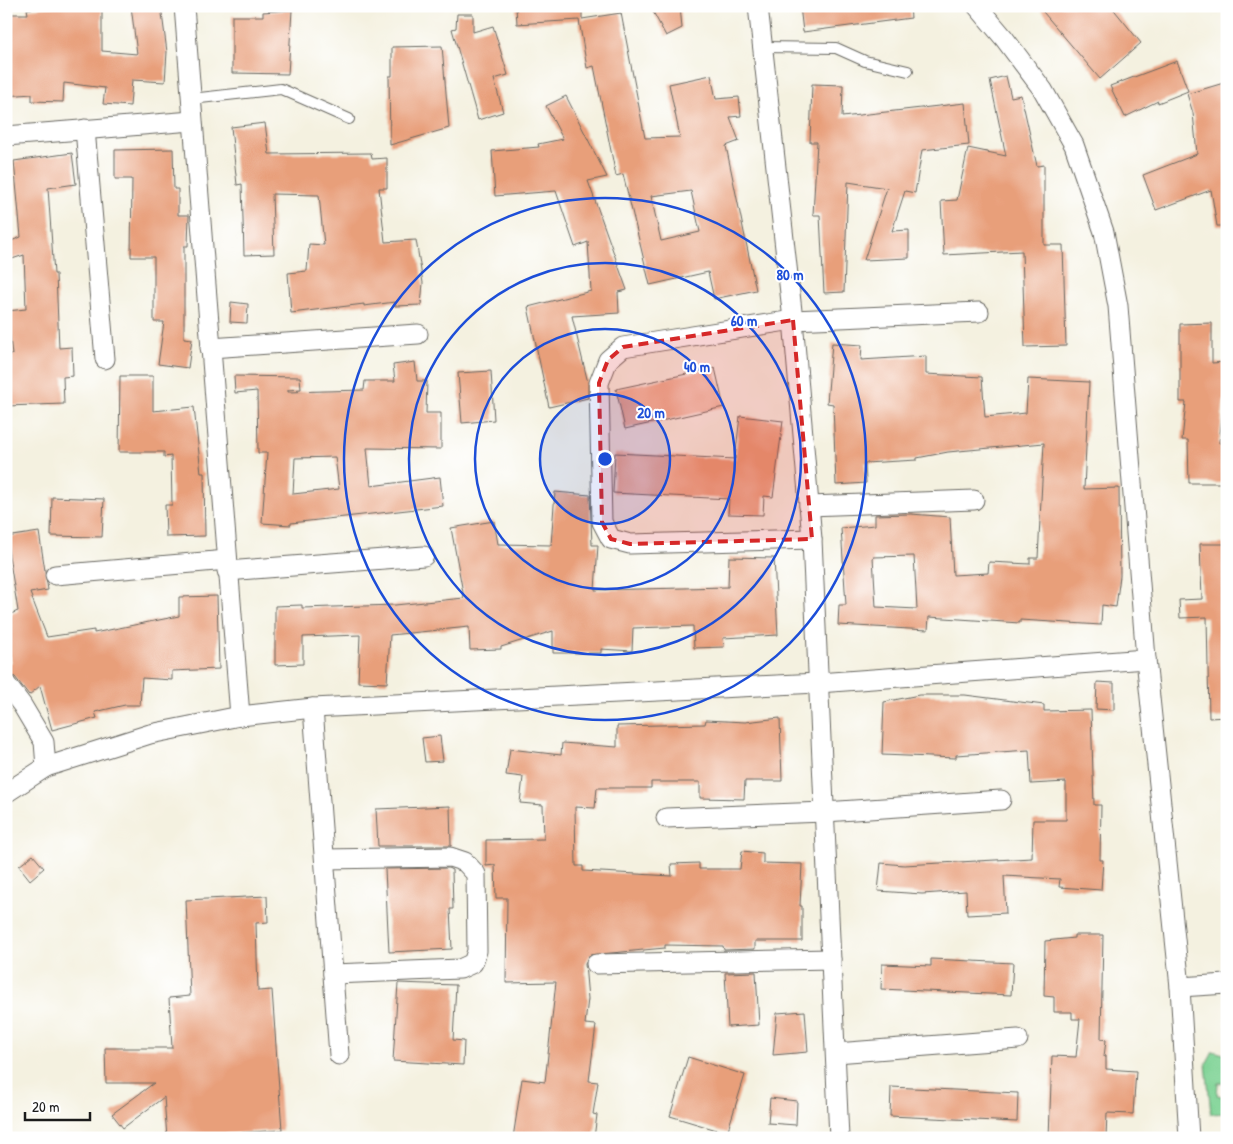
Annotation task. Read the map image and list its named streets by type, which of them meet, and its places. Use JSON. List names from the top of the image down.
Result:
{
  "scale_bar": "20 m",
  "rings": [
    "80 m",
    "60 m",
    "40 m",
    "20 m"
  ]
}
